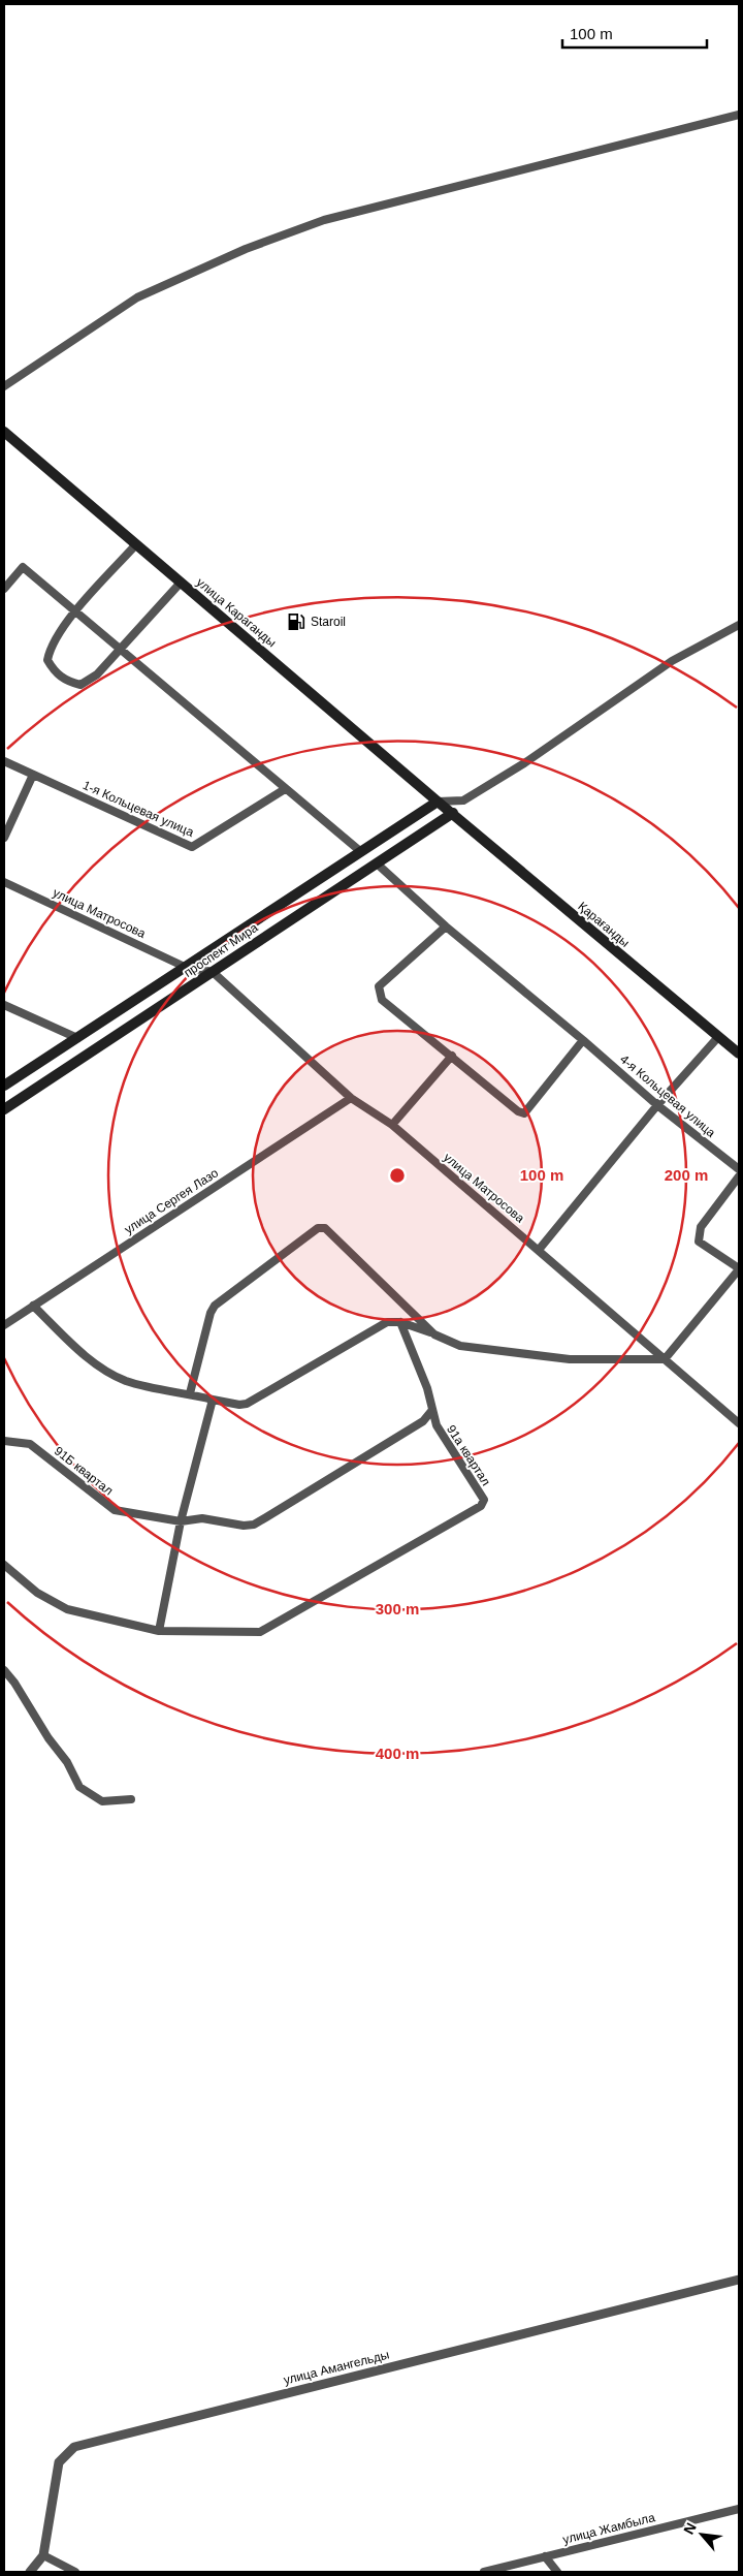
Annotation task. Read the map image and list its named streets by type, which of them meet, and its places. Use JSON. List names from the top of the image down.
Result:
{
  "streets": {
    "main road": ["улица Караганды", "Қарағанды", "проспект Мира"],
    "street": [
      "1-я Кольцевая улица",
      "улица Матросова",
      "4-я Кольцевая улица",
      "улица Сергея Лазо",
      "91а квартал",
      "91Б квартал",
      "улица Амангельды",
      "улица Жамбыла"
    ]
  },
  "crossings": [
    ["улица Караганды", "Қарағанды"],
    ["улица Караганды", "проспект Мира"],
    ["улица Матросова", "проспект Мира"],
    ["улица Матросова", "улица Сергея Лазо"],
    ["Қарағанды", "проспект Мира"],
    ["проспект Мира", "4-я Кольцевая улица"]
  ],
  "places": {
    "fuel station": ["Staroil"]
  },
  "scale_bar": "100 m",
  "north": "top left",
  "rings": [
    "100 m",
    "200 m",
    "300 m",
    "400 m"
  ]
}
